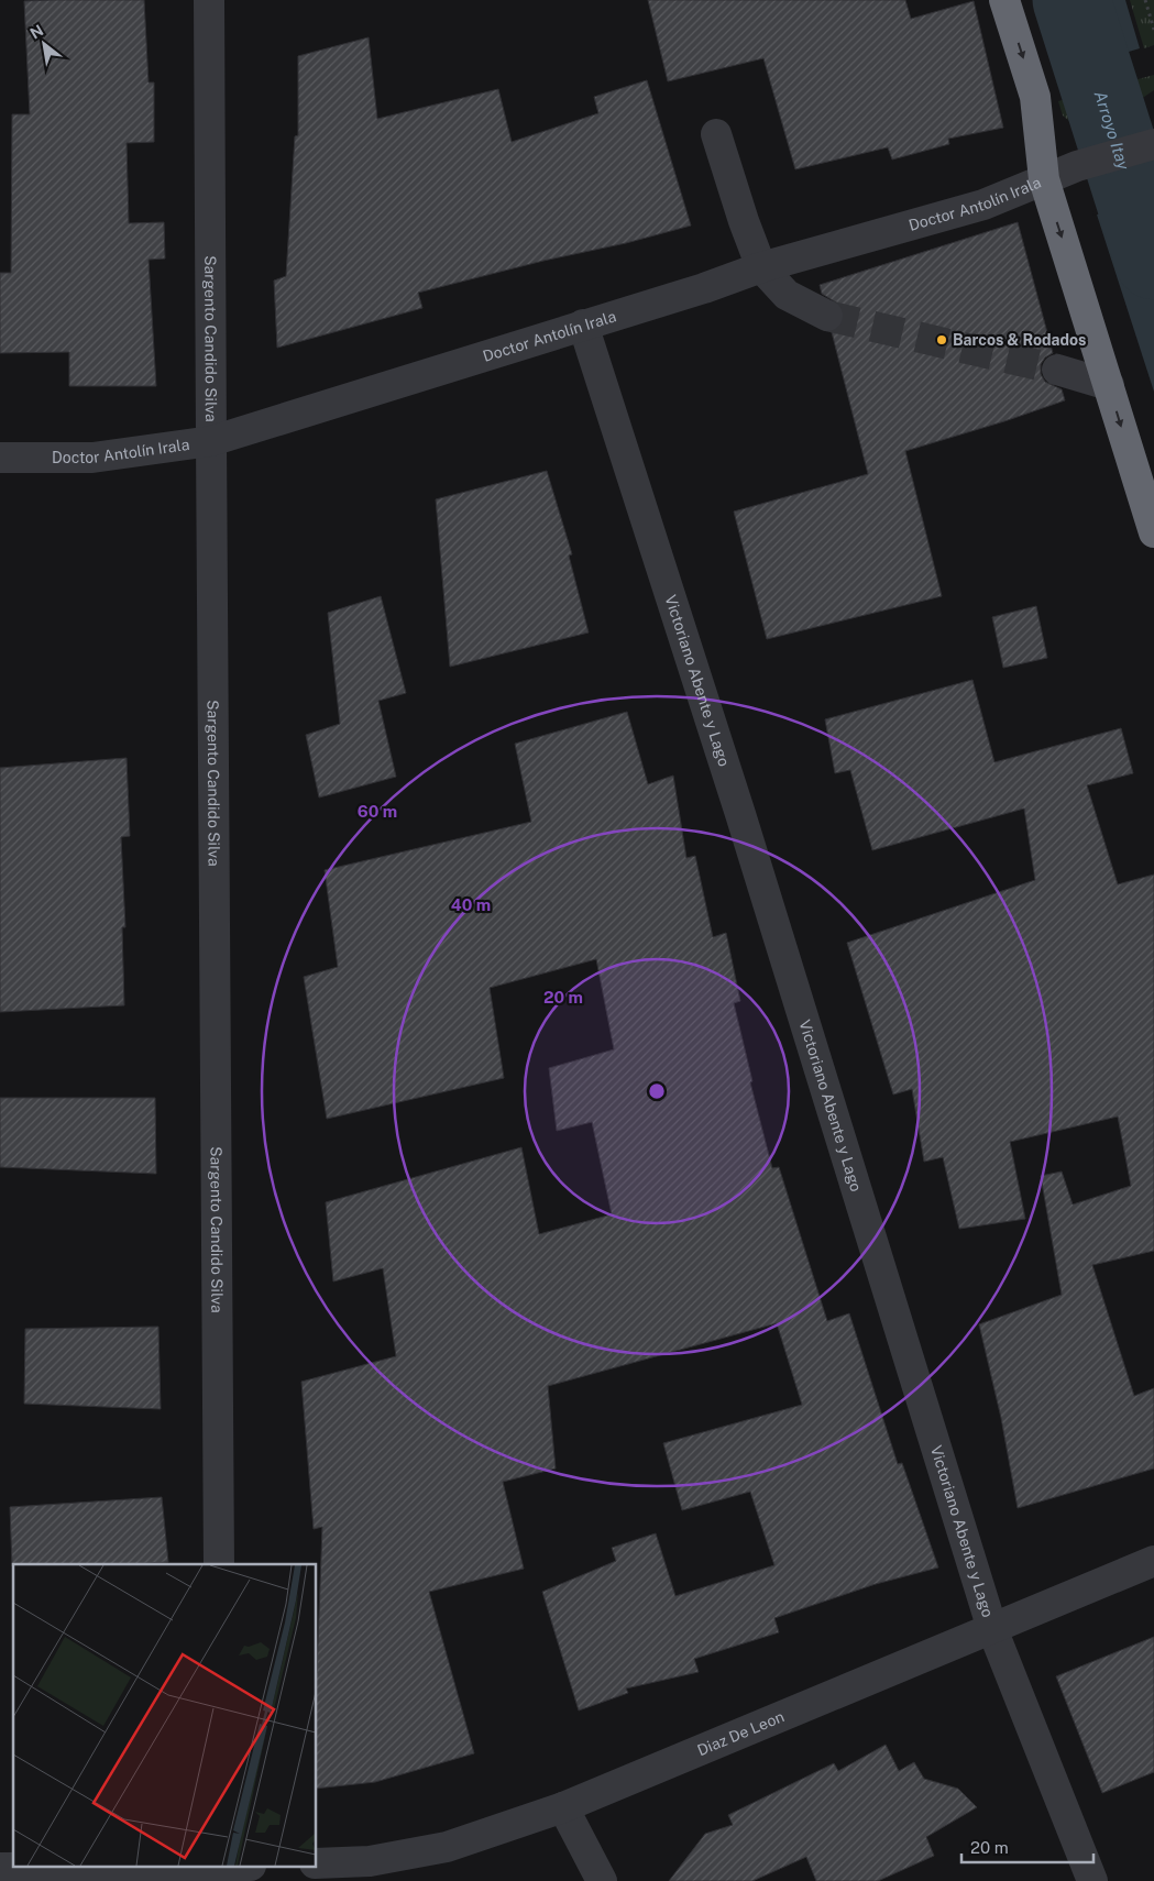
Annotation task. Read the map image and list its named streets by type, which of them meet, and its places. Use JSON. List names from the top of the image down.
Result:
{
  "streets": {
    "street": [
      "Doctor Antolín Irala",
      "Sargento Candido Silva",
      "Victoriano Abente y Lago",
      "Diaz De Leon"
    ]
  },
  "crossings": [
    ["Doctor Antolín Irala", "Sargento Candido Silva"],
    ["Doctor Antolín Irala", "Victoriano Abente y Lago"],
    ["Victoriano Abente y Lago", "Diaz De Leon"]
  ],
  "water": ["Arroyo Itay"],
  "places": ["Barcos & Rodados"],
  "scale_bar": "20 m",
  "north": "top left",
  "rings": ["60 m", "40 m", "20 m"]
}
